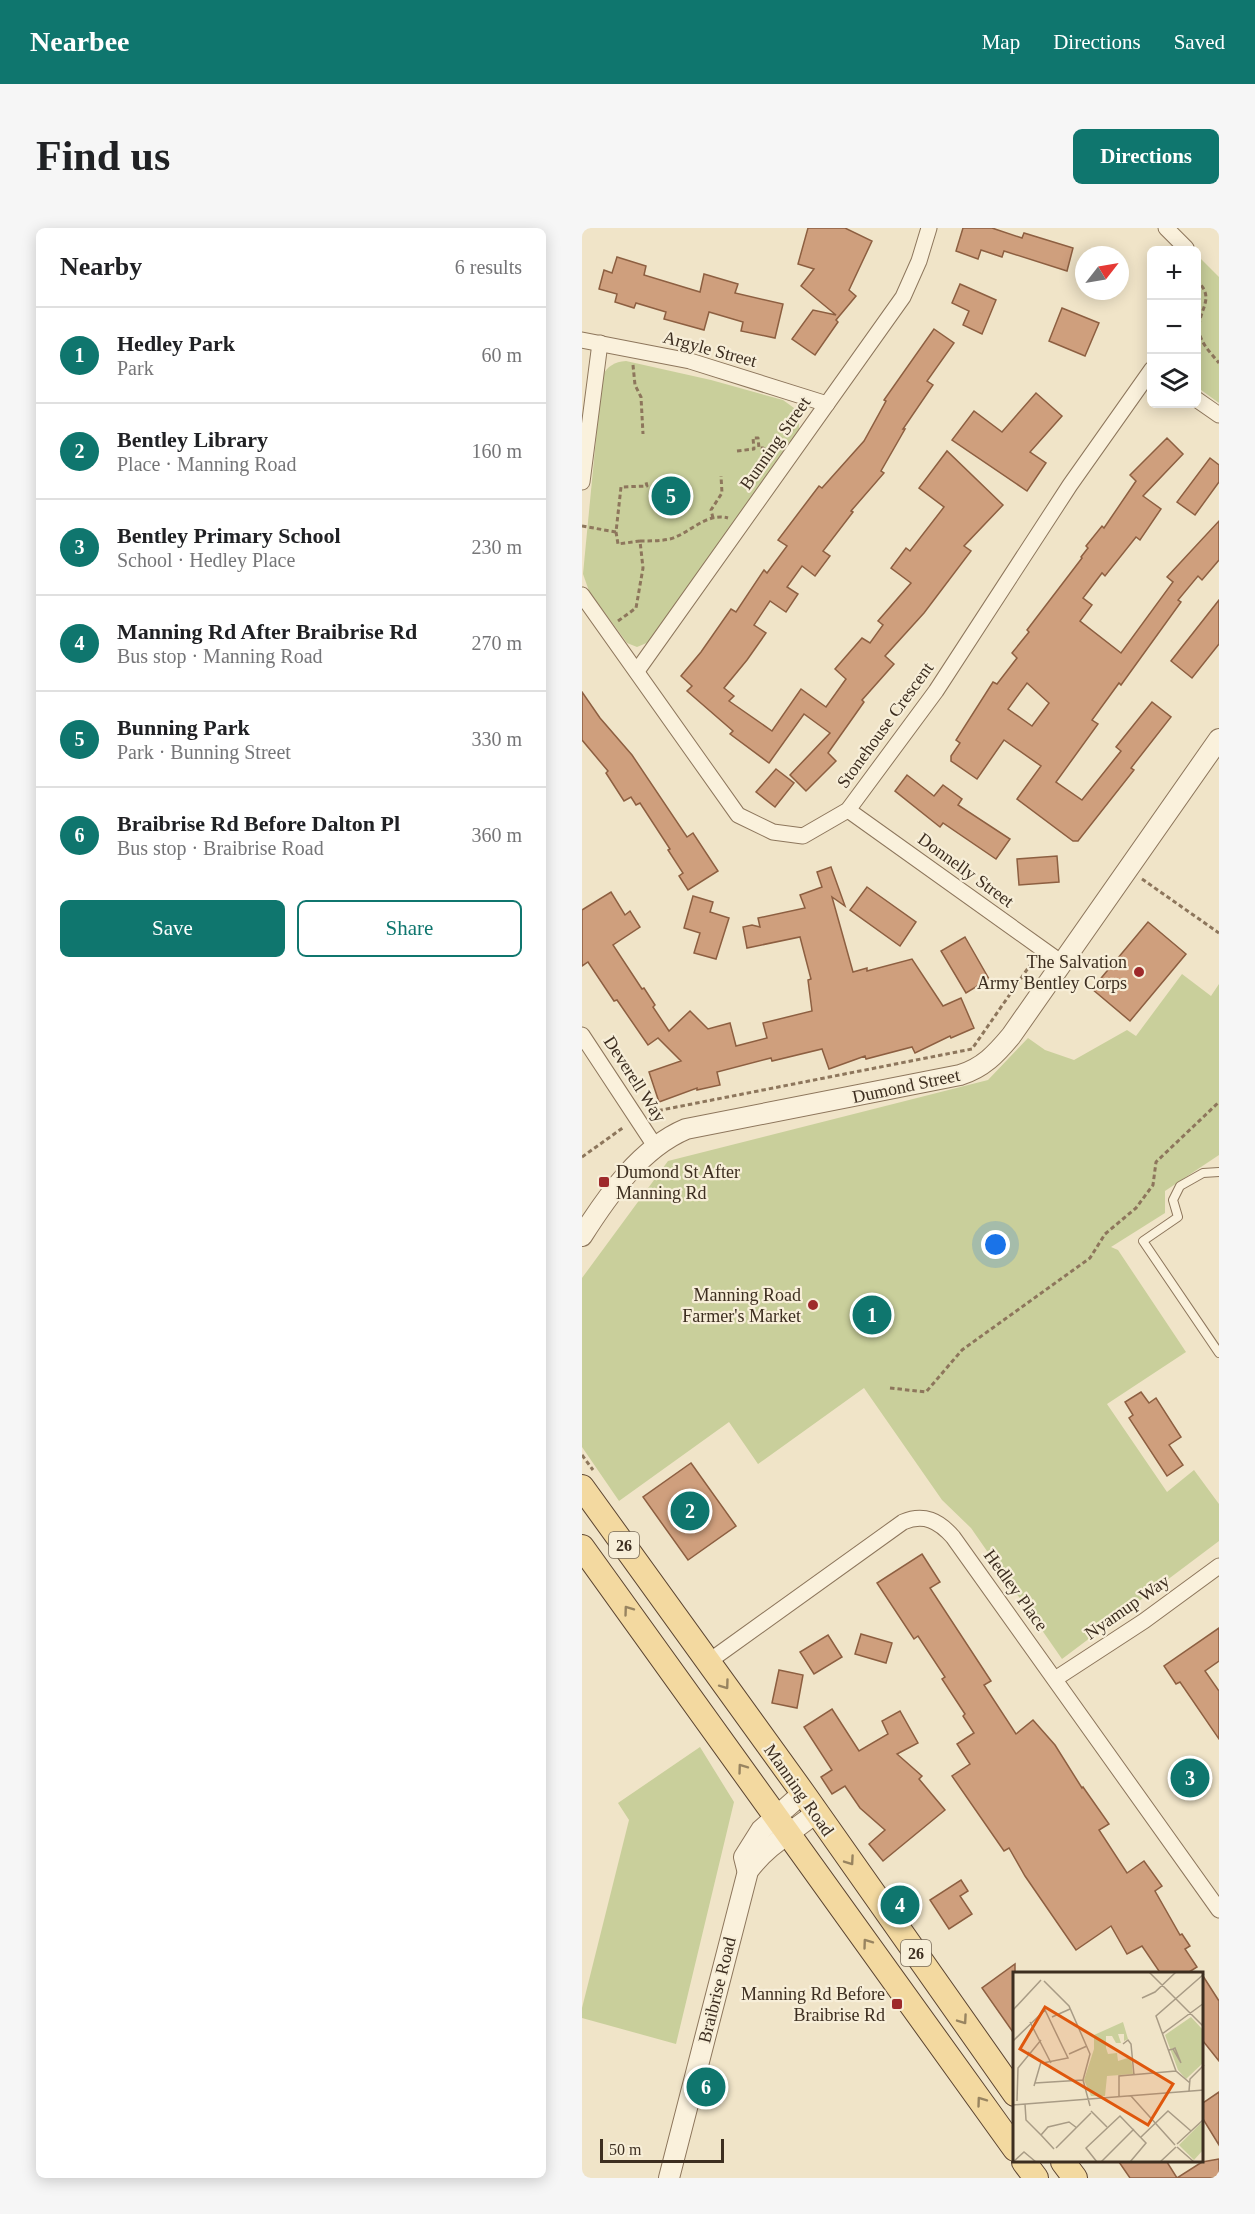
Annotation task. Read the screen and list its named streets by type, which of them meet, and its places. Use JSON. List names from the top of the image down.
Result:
{
  "streets": {
    "main road": ["26", "Manning Road"],
    "street": [
      "Argyle Street",
      "Bunning Street",
      "Stonehouse Crescent",
      "Donnelly Street",
      "Deverell Way",
      "Dumond Street",
      "Hedley Place",
      "Nyamup Way",
      "Braibrise Road"
    ]
  },
  "crossings": [
    ["Argyle Street", "Bunning Street"],
    ["Bunning Street", "Stonehouse Crescent"],
    ["Stonehouse Crescent", "Donnelly Street"],
    ["Donnelly Street", "Dumond Street"],
    ["Deverell Way", "Dumond Street"],
    ["Hedley Place", "Nyamup Way"],
    ["Hedley Place", "Manning Road"],
    ["Manning Road", "Braibrise Road"]
  ],
  "places": {
    "other": ["The Salvation Army Bentley Corps", "Manning Road Farmer's Market"],
    "transit": ["Dumond St After Manning Rd", "Manning Rd Before Braibrise Rd"]
  },
  "scale_bar": "50 m",
  "north": "top right",
  "page": {
    "header": "Nearbee",
    "nav": ["Map", "Directions", "Saved"],
    "buttons": [
      "Directions",
      ["Save", "Share"]
    ],
    "title": "Find us",
    "heading": ["Nearby", "6 results"],
    "map_buttons": ["+", "−"],
    "list": [
      {
        "mark": "1",
        "name": "Hedley Park",
        "note": "Park",
        "value": "60 m"
      },
      {
        "mark": "2",
        "name": "Bentley Library",
        "note": "Place · Manning Road",
        "value": "160 m"
      },
      {
        "mark": "3",
        "name": "Bentley Primary School",
        "note": "School · Hedley Place",
        "value": "230 m"
      },
      {
        "mark": "4",
        "name": "Manning Rd After Braibrise Rd",
        "note": "Bus stop · Manning Road",
        "value": "270 m"
      },
      {
        "mark": "5",
        "name": "Bunning Park",
        "note": "Park · Bunning Street",
        "value": "330 m"
      },
      {
        "mark": "6",
        "name": "Braibrise Rd Before Dalton Pl",
        "note": "Bus stop · Braibrise Road",
        "value": "360 m"
      }
    ],
    "pins": [
      "5",
      "1",
      "2",
      "3",
      "4",
      "6"
    ],
    "scale": "50 m"
  }
}
